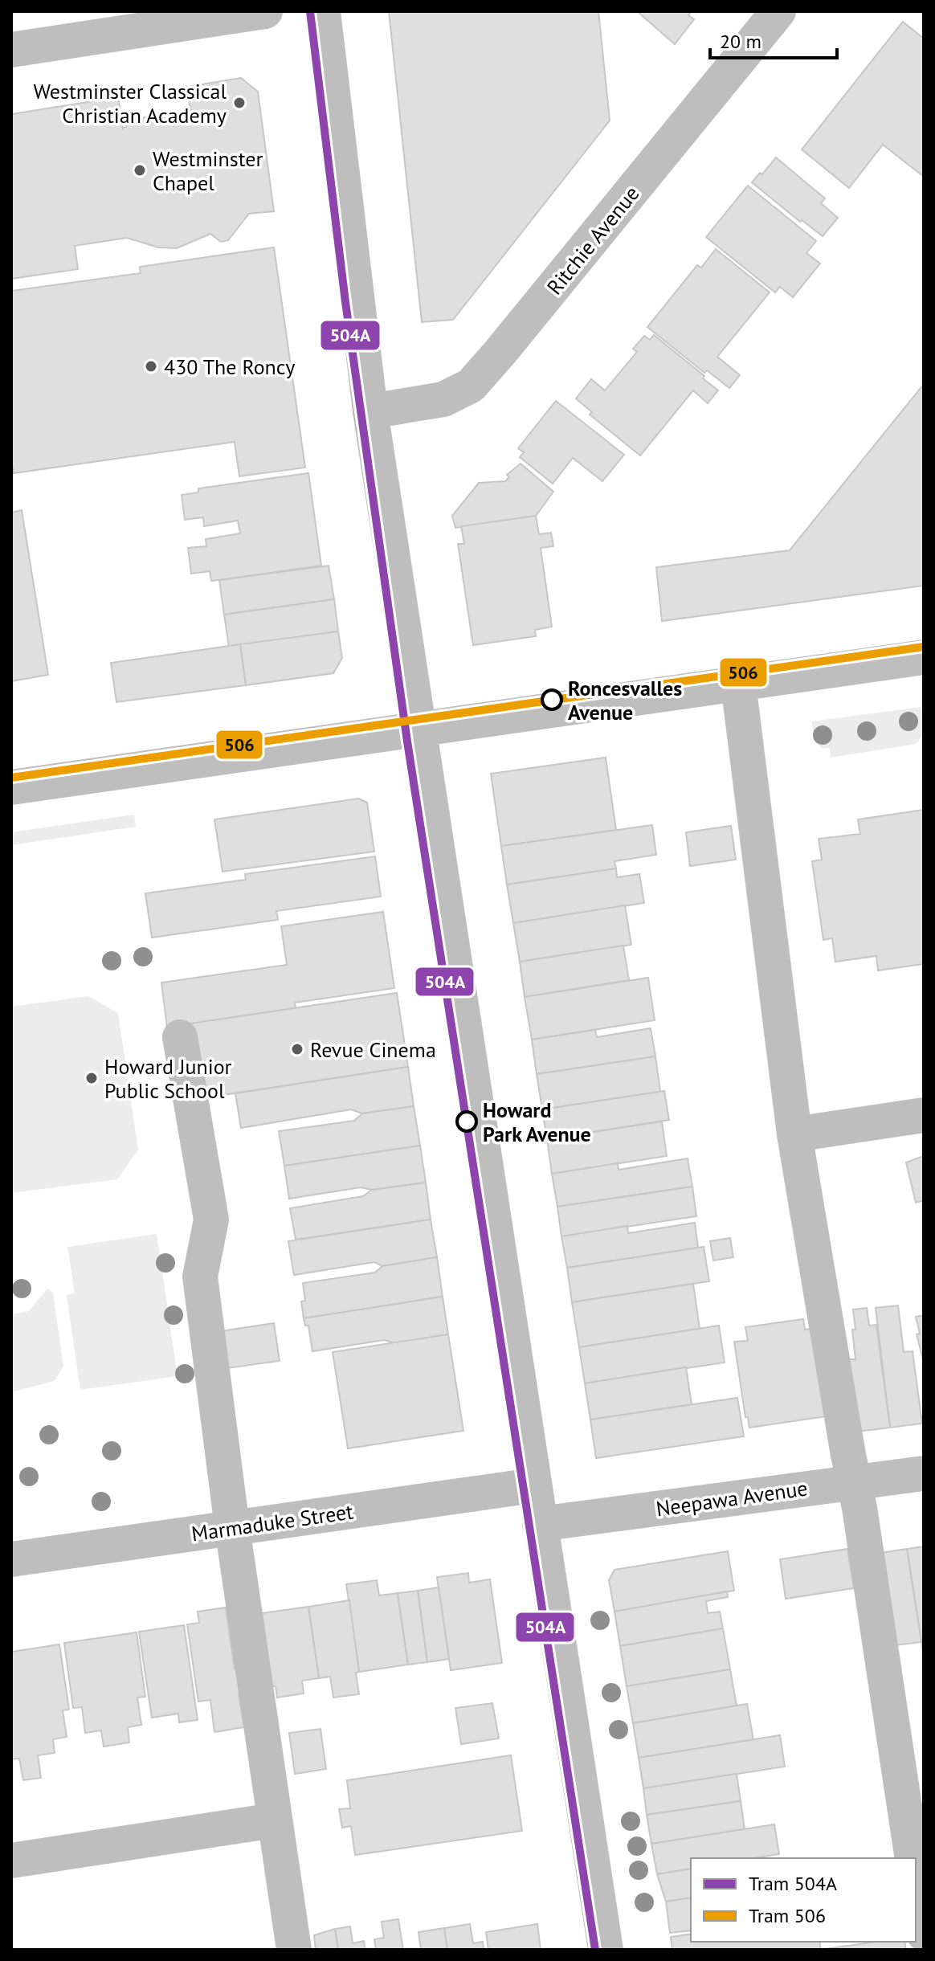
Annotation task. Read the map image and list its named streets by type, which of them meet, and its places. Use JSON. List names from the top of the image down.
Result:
{
  "streets": {
    "street": ["Ritchie Avenue", "Neepawa Avenue", "Marmaduke Street"]
  },
  "places": [
    "Westminster Classical Christian Academy",
    "Westminster Chapel",
    "430 The Roncy",
    "Roncesvalles Avenue",
    "Revue Cinema",
    "Howard Junior Public School",
    "Howard Park Avenue"
  ],
  "lines": ["tram line 504A", "tram line 506"],
  "legend": ["Tram 504A", "Tram 506"],
  "scale_bar": "20 m"
}
